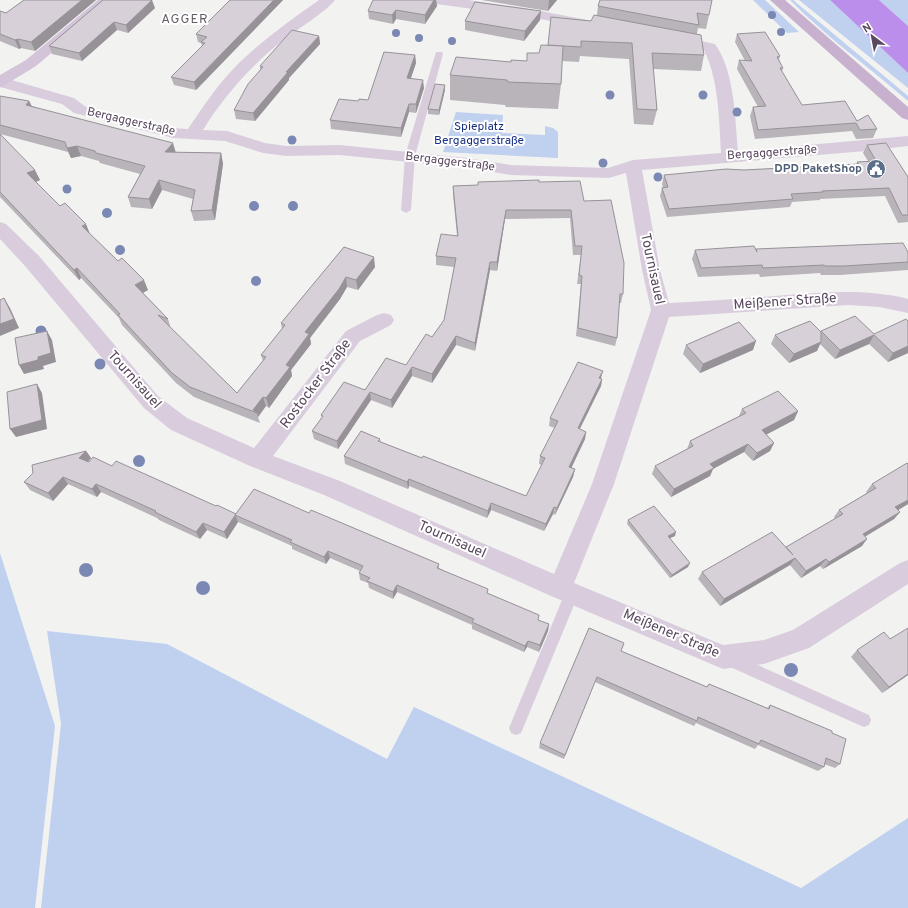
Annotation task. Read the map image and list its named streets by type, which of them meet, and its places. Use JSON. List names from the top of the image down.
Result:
{
  "streets": {
    "street": [
      "Bergaggerstraße",
      "Tournisauel",
      "Meißener Straße",
      "Rostocker Straße"
    ]
  },
  "crossings": [
    ["Bergaggerstraße", "Tournisauel"],
    ["Tournisauel", "Meißener Straße"],
    ["Tournisauel", "Rostocker Straße"]
  ],
  "districts": ["AGGER"],
  "parks": ["Spieplatz Bergaggerstraße"],
  "places": {
    "public building": ["DPD PaketShop"]
  },
  "north": "top left"
}
